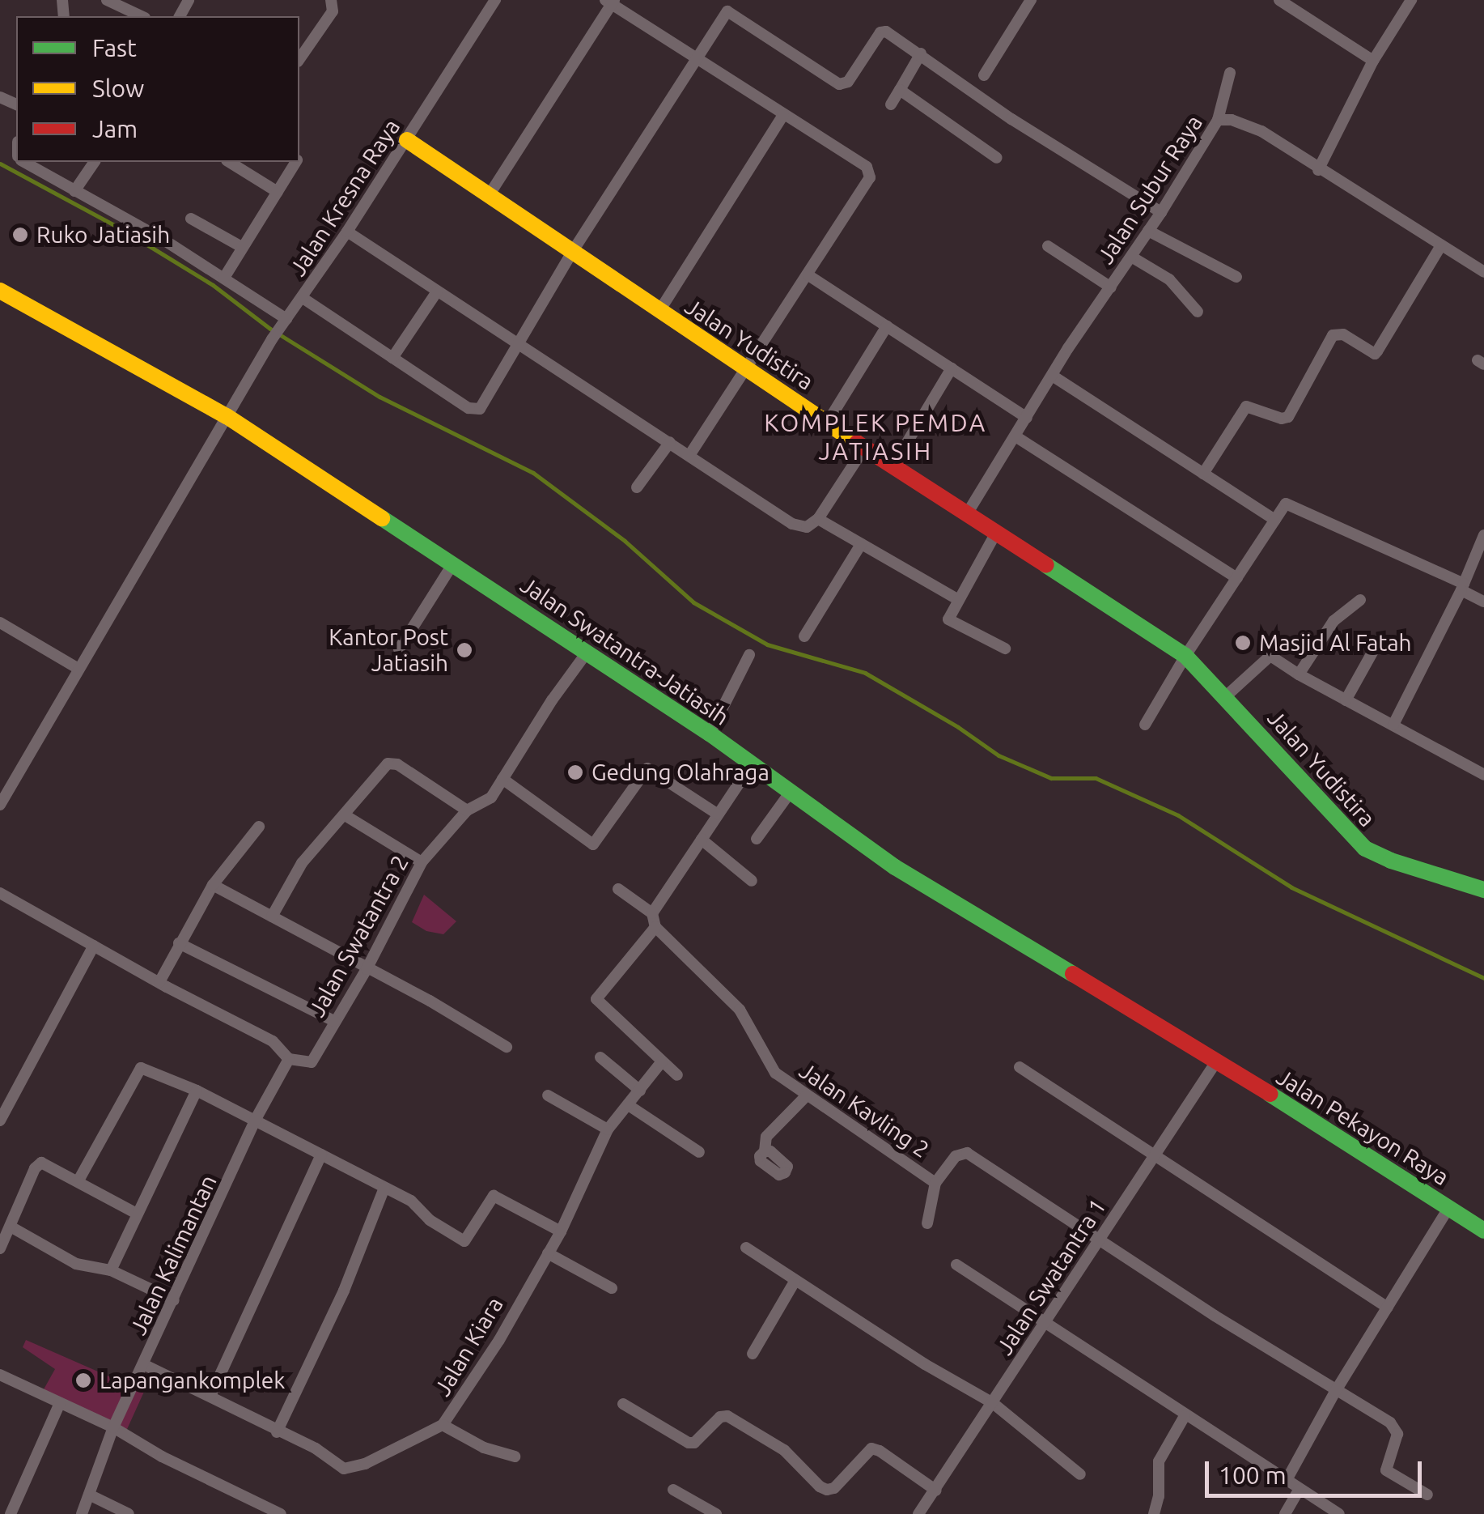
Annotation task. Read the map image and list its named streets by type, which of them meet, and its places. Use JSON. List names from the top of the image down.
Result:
{
  "streets": {
    "main road": ["Jalan Yudistira", "Jalan Swatantra-Jatiasih", "Jalan Pekayon Raya"],
    "street": [
      "Jalan Subur Raya",
      "Jalan Kresna Raya",
      "Jalan Swatantra 2",
      "Jalan Kavling 2",
      "Jalan Kalimantan",
      "Jalan Swatantra 1",
      "Jalan Kiara"
    ]
  },
  "crossings": [
    ["Jalan Subur Raya", "Jalan Yudistira"],
    ["Jalan Kresna Raya", "Jalan Yudistira"],
    ["Jalan Kresna Raya", "Jalan Swatantra-Jatiasih"],
    ["Jalan Swatantra-Jatiasih", "Jalan Swatantra 2"],
    ["Jalan Swatantra-Jatiasih", "Jalan Pekayon Raya"],
    ["Jalan Swatantra-Jatiasih", "Jalan Swatantra 1"],
    ["Jalan Swatantra 2", "Jalan Kalimantan"],
    ["Jalan Kavling 2", "Jalan Swatantra 1"],
    ["Jalan Pekayon Raya", "Jalan Swatantra 1"],
    ["Jalan Kalimantan", "Jalan Kiara"]
  ],
  "districts": ["KOMPLEK PEMDA JATIASIH"],
  "places": [
    "Ruko Jatiasih",
    "Masjid Al Fatah",
    "Kantor Post Jatiasih",
    "Gedung Olahraga",
    "Lapangankomplek"
  ],
  "legend": ["Fast", "Slow", "Jam"],
  "scale_bar": "100 m"
}
